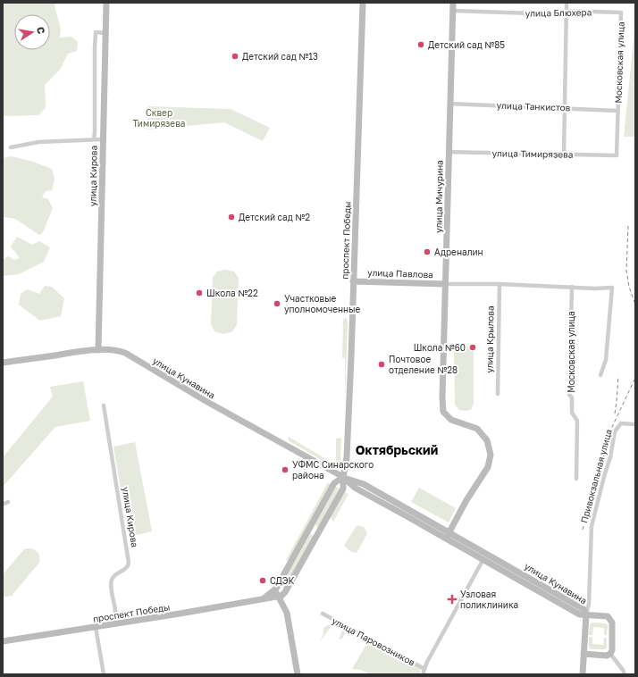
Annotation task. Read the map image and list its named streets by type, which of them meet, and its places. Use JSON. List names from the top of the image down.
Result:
{
  "streets": {
    "street": [
      "улица Блюхера",
      "Московская улица",
      "улица Танкистов",
      "улица Тимирязева",
      "улица Кирова",
      "улица Мичурина",
      "проспект Победы",
      "улица Павлова",
      "улица Крылова",
      "улица Кунавина",
      "Привокзальная улица",
      "улица Паровозников"
    ]
  },
  "crossings": [
    ["улица Блюхера", "Московская улица"],
    ["улица Блюхера", "улица Мичурина"],
    ["Московская улица", "улица Танкистов"],
    ["Московская улица", "улица Тимирязева"],
    ["улица Танкистов", "улица Мичурина"],
    ["улица Тимирязева", "улица Мичурина"],
    ["улица Кирова", "проспект Победы"],
    ["улица Кирова", "улица Кунавина"],
    ["улица Мичурина", "улица Павлова"],
    ["улица Мичурина", "улица Кунавина"],
    ["проспект Победы", "улица Павлова"],
    ["проспект Победы", "улица Кунавина"],
    ["улица Кунавина", "Привокзальная улица"]
  ],
  "districts": ["Октябрьский"],
  "parks": ["Сквер Тимирязева"],
  "places": {
    "other": [
      "Детский сад №85",
      "Детский сад №13",
      "Детский сад №2",
      "Адреналин",
      "Школа №22",
      "Участковые уполномоченные",
      "Школа №60",
      "Почтовое отделение №28",
      "УФМС Синарского района",
      "СДЭК"
    ],
    "health": ["Узловая поликлиника"]
  },
  "north": "right"
}
